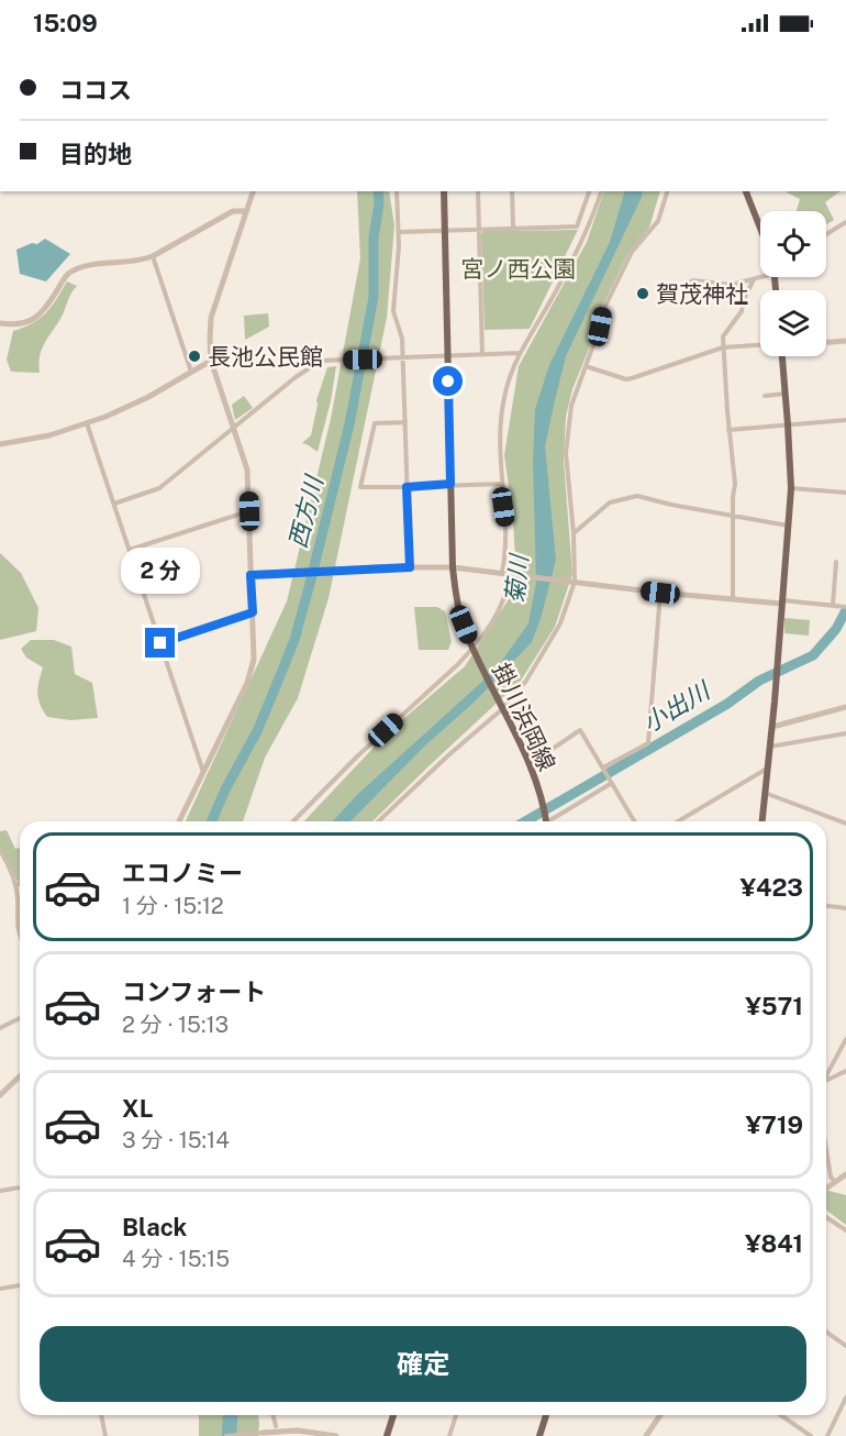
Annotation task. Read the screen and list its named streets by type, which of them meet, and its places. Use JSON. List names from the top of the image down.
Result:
{
  "streets": {
    "main road": ["掛川浜岡線"]
  },
  "water": ["西方川", "菊川", "小出川"],
  "parks": ["宮ノ西公園"],
  "places": ["賀茂神社", "長池公民館"],
  "page": {
    "status": "15:09",
    "banner": ["ココス", "目的地"],
    "bubble": "2 分",
    "list": [
      {
        "name": "エコノミー",
        "note": "1 分 · 15:12",
        "value": "¥423"
      },
      {
        "name": "コンフォート",
        "note": "2 分 · 15:13",
        "value": "¥571"
      },
      {
        "name": "XL",
        "note": "3 分 · 15:14",
        "value": "¥719"
      },
      {
        "name": "Black",
        "note": "4 分 · 15:15",
        "value": "¥841"
      }
    ],
    "buttons": "確定"
  }
}
